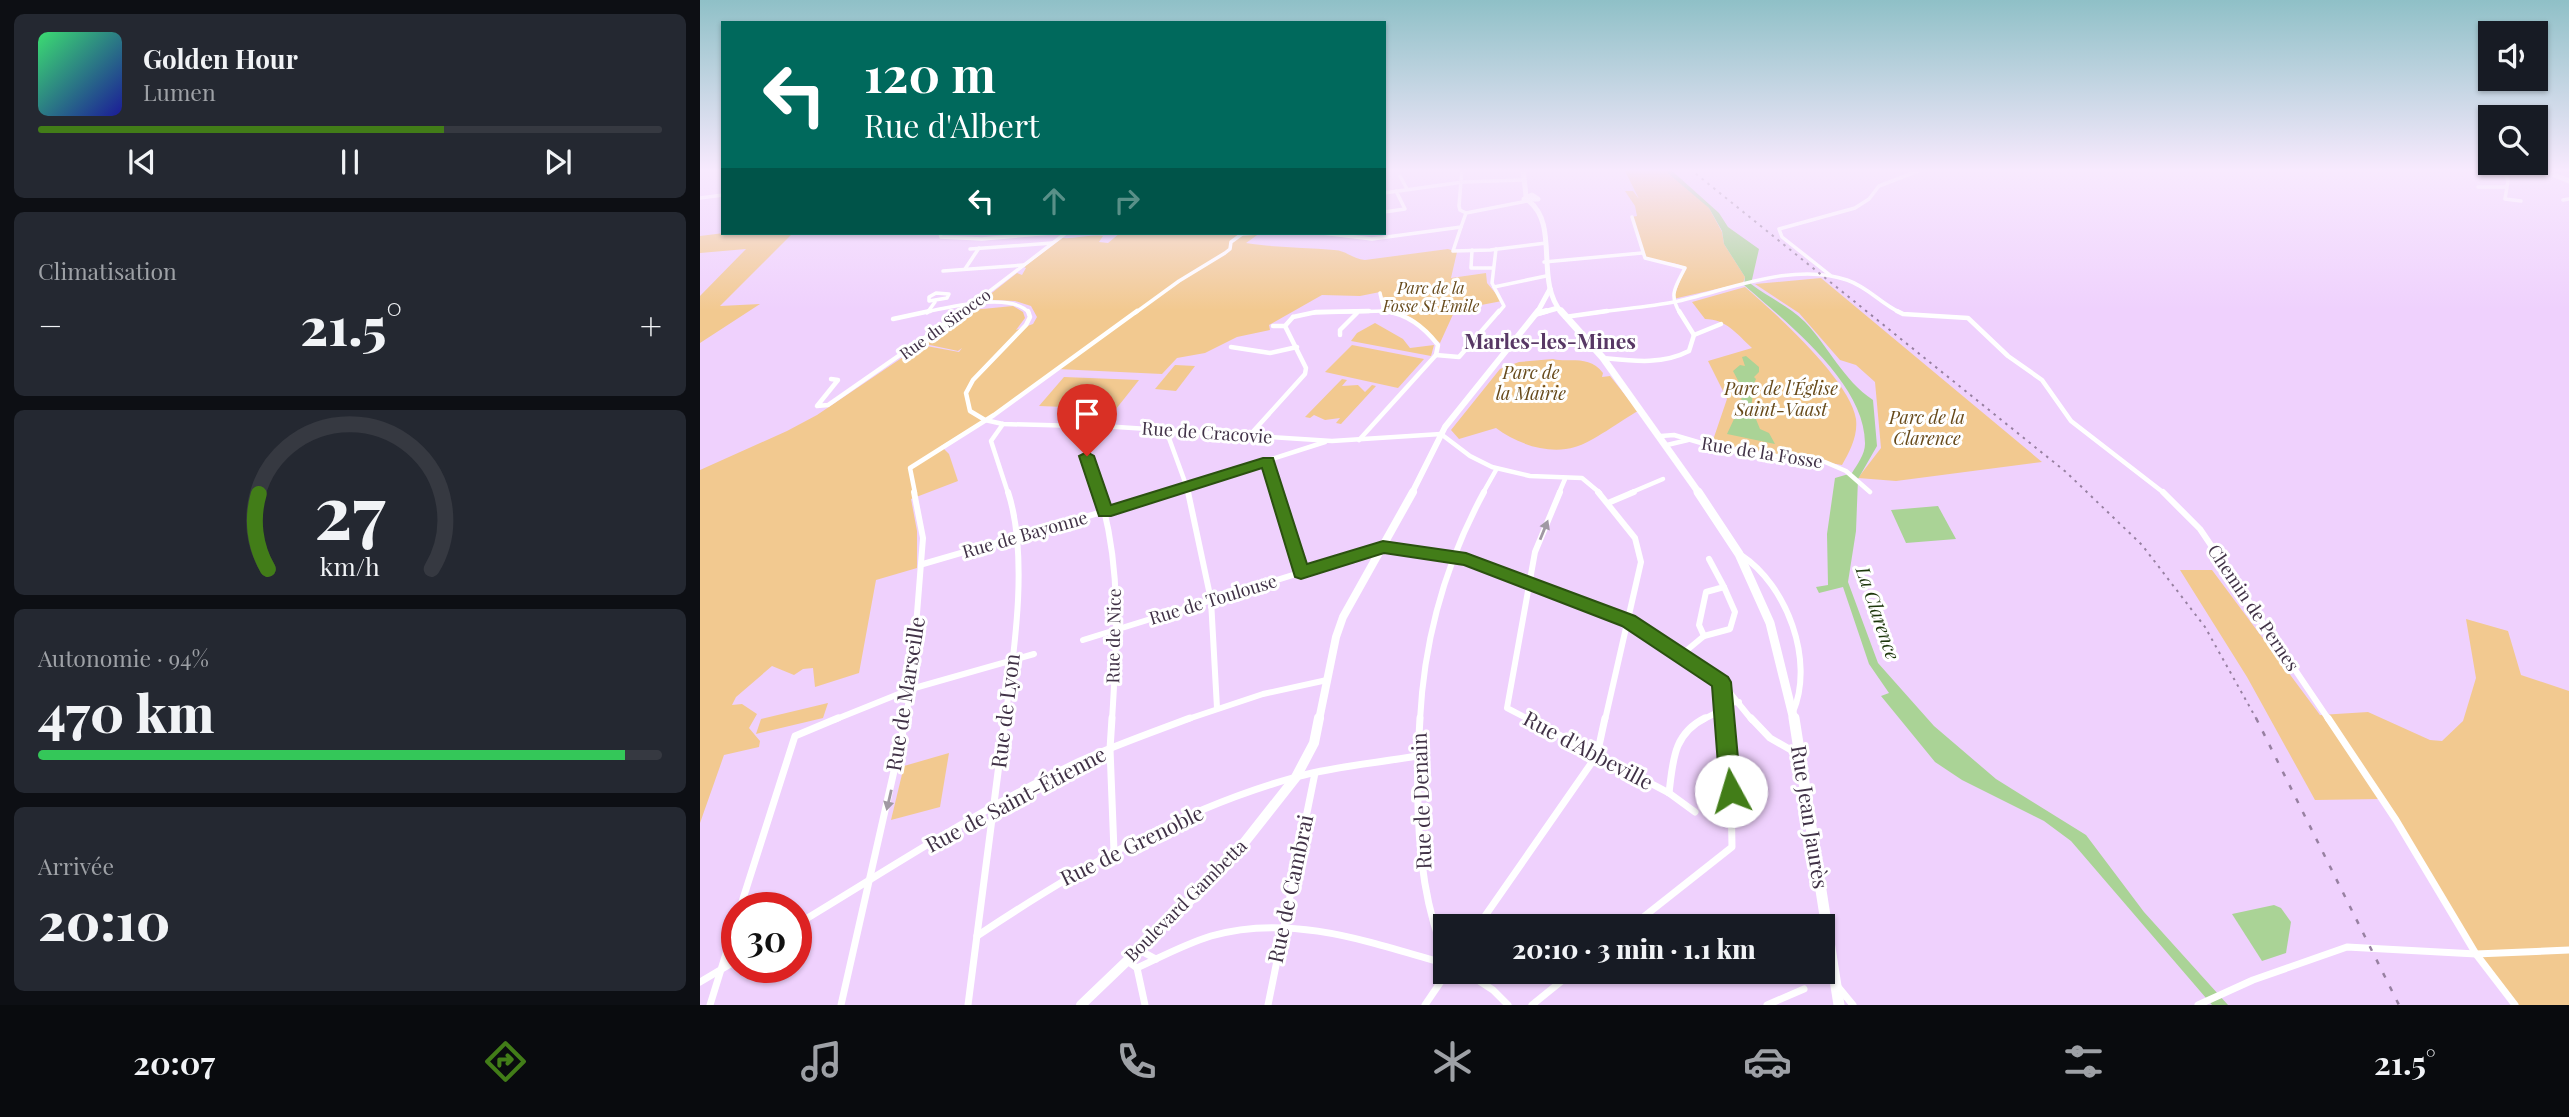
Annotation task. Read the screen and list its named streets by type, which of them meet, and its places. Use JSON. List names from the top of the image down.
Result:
{
  "streets": {
    "main road": ["Rue Jean Jaurès"],
    "street": [
      "Rue du Sirocco",
      "Rue de Cracovie",
      "Rue de la Fosse",
      "Rue de Bayonne",
      "Rue de Toulouse",
      "Chemin de Pernes",
      "Rue de Nice",
      "Rue de Marseille",
      "Rue de Lyon",
      "Rue d'Abbeville",
      "Rue de Saint-Étienne",
      "Rue de Denain",
      "Rue de Grenoble",
      "Rue de Cambrai",
      "Boulevard Gambetta"
    ]
  },
  "crossings": [
    ["Rue de Cracovie", "Rue de Bayonne"],
    ["Rue de Cracovie", "Rue de Nice"],
    ["Rue de Cracovie", "Rue de Marseille"],
    ["Rue de Cracovie", "Rue de Lyon"],
    ["Rue de Cracovie", "Boulevard Gambetta"],
    ["Rue de la Fosse", "Rue Jean Jaurès"],
    ["Rue de Bayonne", "Rue de Nice"],
    ["Rue de Bayonne", "Rue de Marseille"],
    ["Rue de Bayonne", "Rue de Lyon"],
    ["Rue de Toulouse", "Rue de Nice"],
    ["Rue de Toulouse", "Boulevard Gambetta"],
    ["Rue de Nice", "Rue de Saint-Étienne"],
    ["Rue de Nice", "Rue de Grenoble"],
    ["Rue de Marseille", "Rue de Saint-Étienne"],
    ["Rue de Lyon", "Rue de Saint-Étienne"],
    ["Rue de Lyon", "Rue de Grenoble"],
    ["Rue de Saint-Étienne", "Boulevard Gambetta"],
    ["Rue de Denain", "Rue de Grenoble"],
    ["Rue Jean Jaurès", "Boulevard Gambetta"],
    ["Rue de Grenoble", "Rue de Cambrai"],
    ["Rue de Grenoble", "Boulevard Gambetta"]
  ],
  "districts": ["Marles-les-Mines"],
  "water": ["La Clarence"],
  "parks": [
    "Parc de la Fosse St Emile",
    "Parc de la Mairie",
    "Parc de l'Église Saint-Vaast",
    "Parc de la Clarence"
  ],
  "page": {
    "turn": ["120 m", "Rue d'Albert"],
    "song": ["Golden Hour", "Lumen"],
    "tile": [
      "Climatisation",
      ["Autonomie · 94%", "470 km"],
      ["Arrivée", "20:10"]
    ],
    "heat": ["−", "21.5°", "+"],
    "limit": "30",
    "trip": "20:10 · 3 min · 1.1 km",
    "tabs": ["20:07", "21.5°"],
    "gauge": ["27", "km/h"]
  }
}
